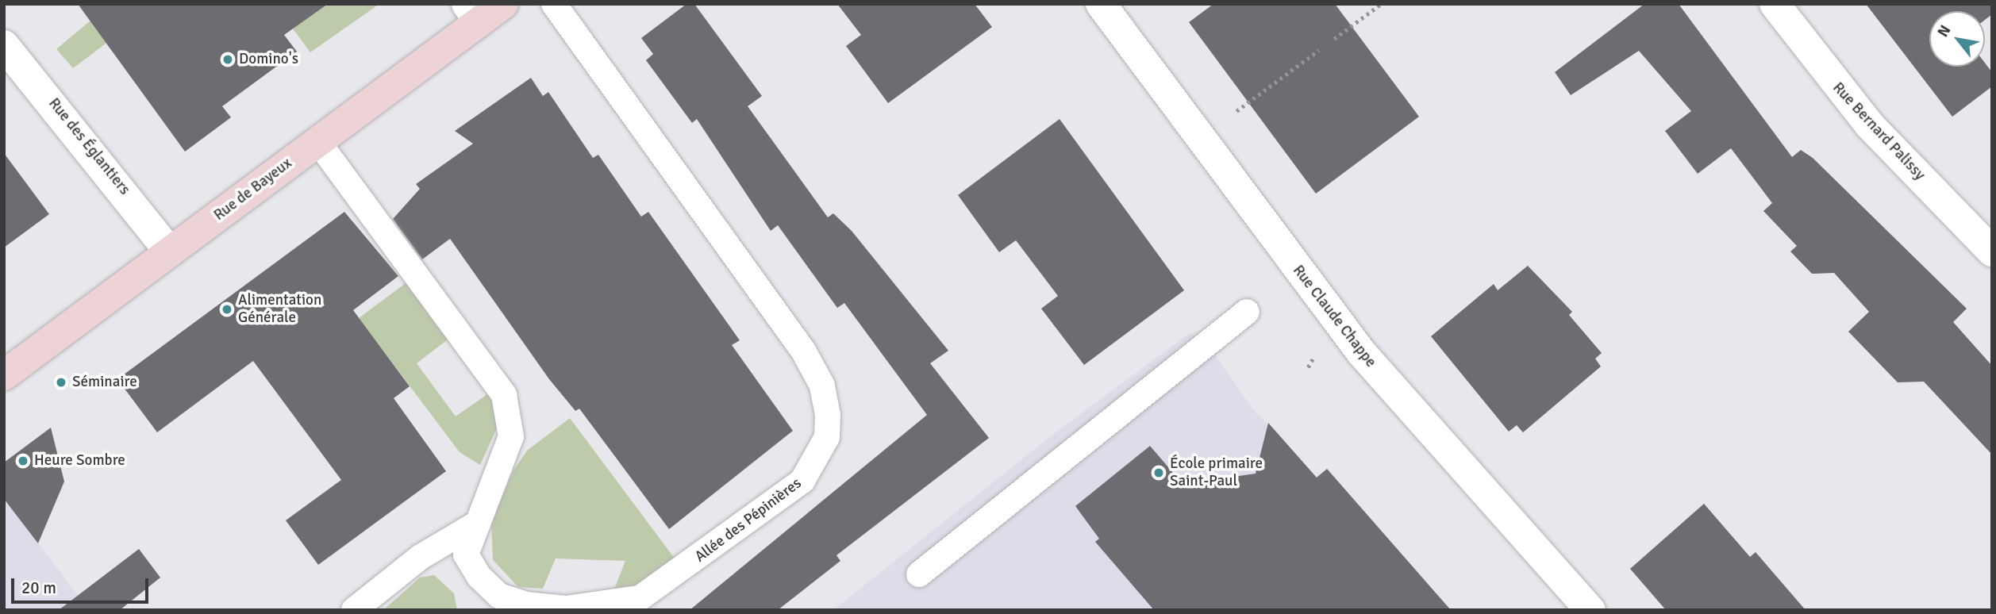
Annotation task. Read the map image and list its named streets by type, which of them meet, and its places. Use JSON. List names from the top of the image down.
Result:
{
  "streets": {
    "main road": ["Rue de Bayeux"],
    "street": ["Rue Bernard Palissy", "Rue des Églantiers", "Rue Claude Chappe"],
    "lane": ["Allée des Pépinières"]
  },
  "crossings": [
    ["Rue des Églantiers", "Rue de Bayeux"],
    ["Rue de Bayeux", "Allée des Pépinières"]
  ],
  "places": [
    "Domino's",
    "Alimentation Générale",
    "Séminaire",
    "Heure Sombre",
    "École primaire Saint-Paul"
  ],
  "scale_bar": "20 m",
  "north": "top left"
}
